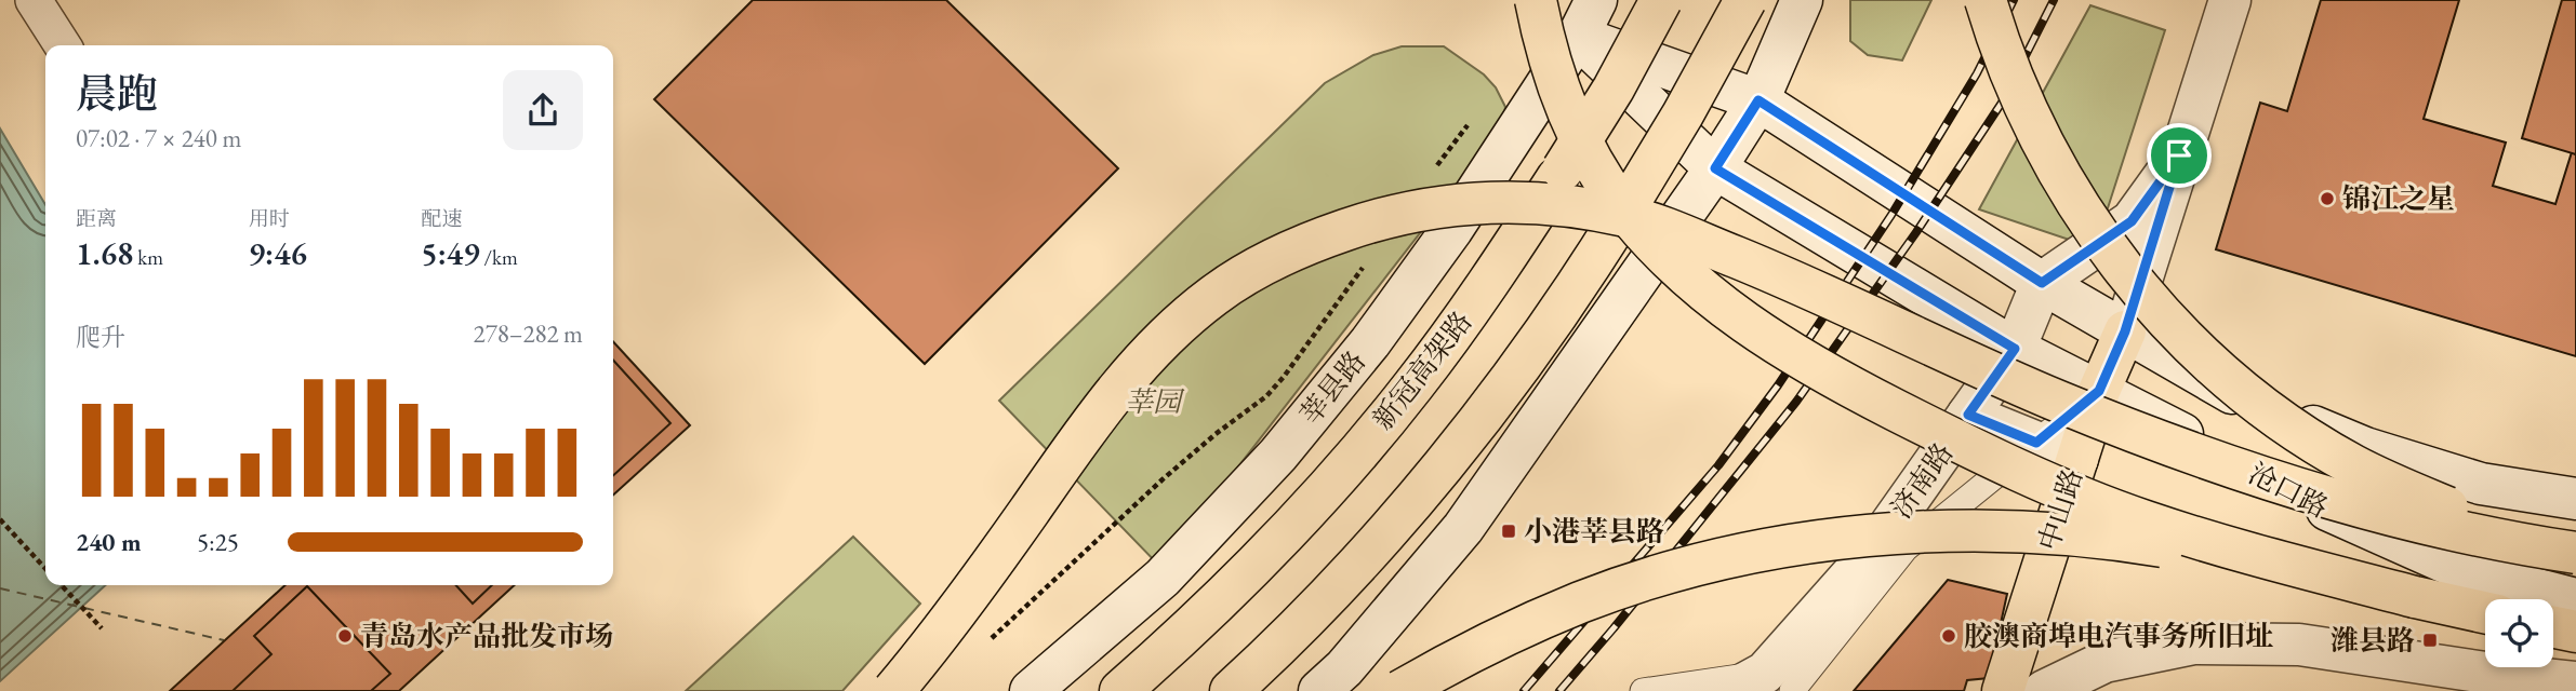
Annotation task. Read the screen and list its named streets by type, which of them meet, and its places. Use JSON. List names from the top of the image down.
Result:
{
  "streets": {
    "main road": [
      "新冠高架路",
      "莘县路",
      "济南路",
      "沧口路",
      "中山路"
    ]
  },
  "crossings": [
    ["莘县路", "沧口路"],
    ["济南路", "沧口路"],
    ["济南路", "中山路"],
    ["沧口路", "中山路"]
  ],
  "parks": ["莘园"],
  "places": {
    "other": ["锦江之星", "青岛水产品批发市场", "胶澳商埠电汽事务所旧址"],
    "transit": ["小港莘县路", "潍县路"]
  },
  "page": {
    "heading": ["晨跑", "07:02 · 7 × 240 m"],
    "stats": [
      ["距离", "1.68 km"],
      ["用时", "9:46"],
      ["配速", "5:49 /km"]
    ],
    "chart": ["爬升", "278–282 m"],
    "list": [
      {
        "name": "240 m",
        "note": "5:25"
      }
    ]
  }
}
